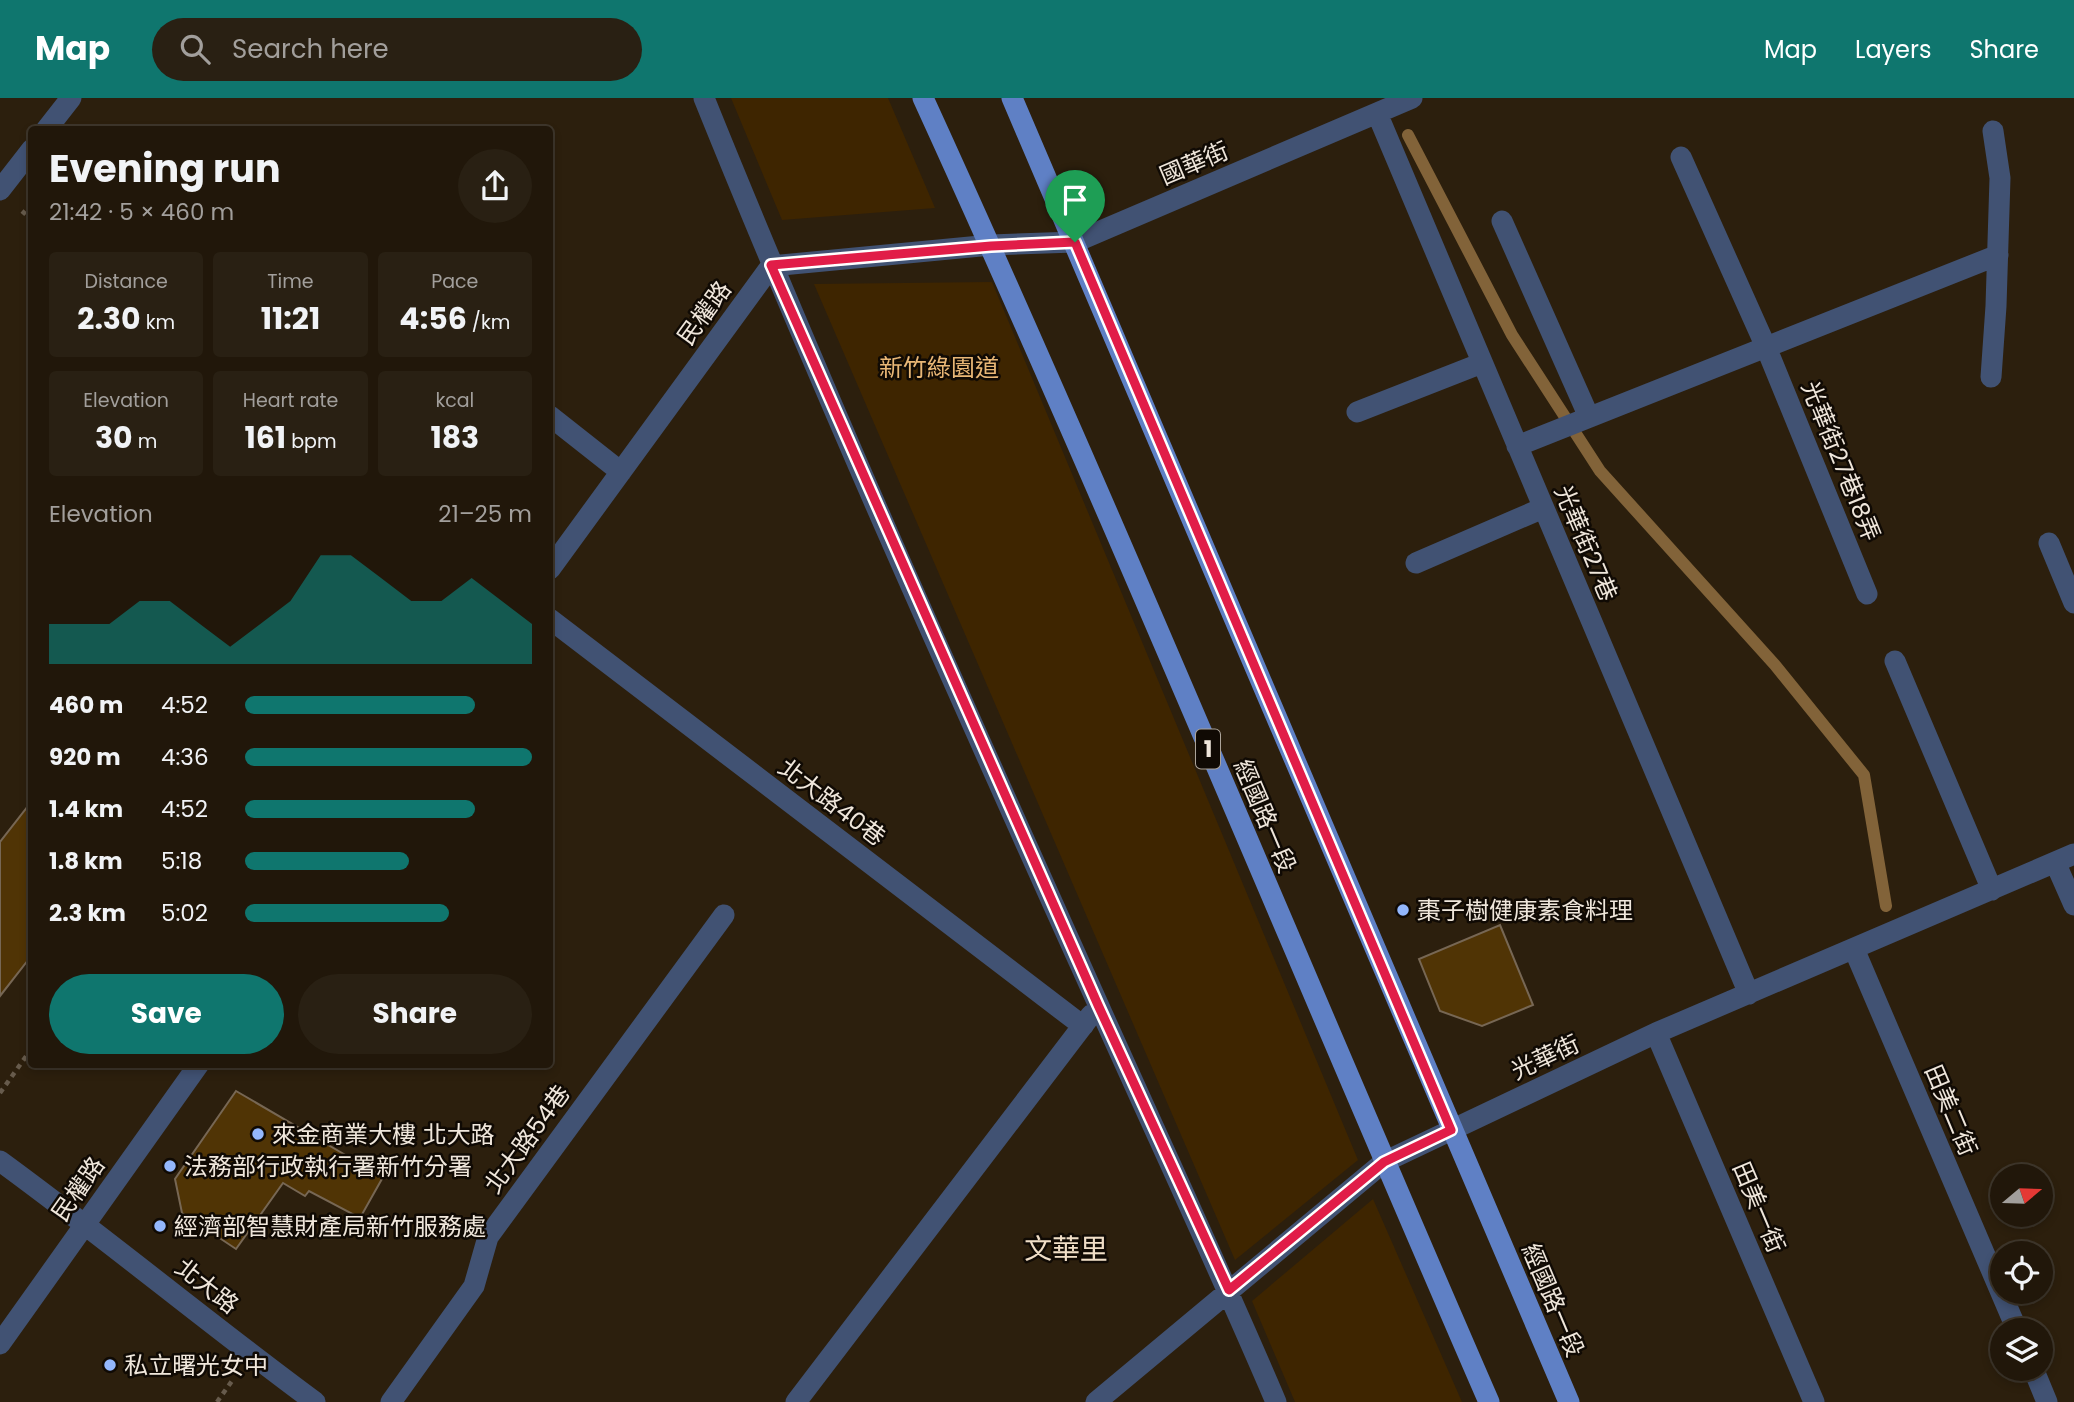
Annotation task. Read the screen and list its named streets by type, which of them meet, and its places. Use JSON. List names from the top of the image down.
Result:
{
  "streets": {
    "main road": ["1", "經國路一段"],
    "street": [
      "國華街",
      "民權路",
      "光華街27巷18弄",
      "光華街27巷",
      "北大路40巷",
      "光華街",
      "田美二街",
      "北大路54巷",
      "田美一街",
      "北大路"
    ]
  },
  "crossings": [
    ["國華街", "光華街27巷"],
    ["國華街", "經國路一段"],
    ["民權路", "北大路"],
    ["光華街27巷", "光華街"],
    ["經國路一段", "光華街"],
    ["光華街", "田美二街"],
    ["光華街", "田美一街"]
  ],
  "districts": ["文華里"],
  "parks": ["新竹綠園道"],
  "places": [
    "棗子樹健康素食料理",
    "來金商業大樓 北大路",
    "法務部行政執行署新竹分署",
    "經濟部智慧財產局新竹服務處",
    "私立曙光女中"
  ],
  "north": "right",
  "page": {
    "header": "Map",
    "search": "Search here",
    "nav": ["Map", "Layers", "Share"],
    "heading": ["Evening run", "21:42 · 5 × 460 m"],
    "stats": [
      ["Distance", "2.30 km"],
      ["Time", "11:21"],
      ["Pace", "4:56 /km"],
      ["Elevation", "30 m"],
      ["Heart rate", "161 bpm"],
      ["kcal", "183"]
    ],
    "chart": ["Elevation", "21–25 m"],
    "list": [
      {
        "name": "460 m",
        "note": "4:52"
      },
      {
        "name": "920 m",
        "note": "4:36"
      },
      {
        "name": "1.4 km",
        "note": "4:52"
      },
      {
        "name": "1.8 km",
        "note": "5:18"
      },
      {
        "name": "2.3 km",
        "note": "5:02"
      }
    ],
    "buttons": ["Save", "Share"]
  }
}
